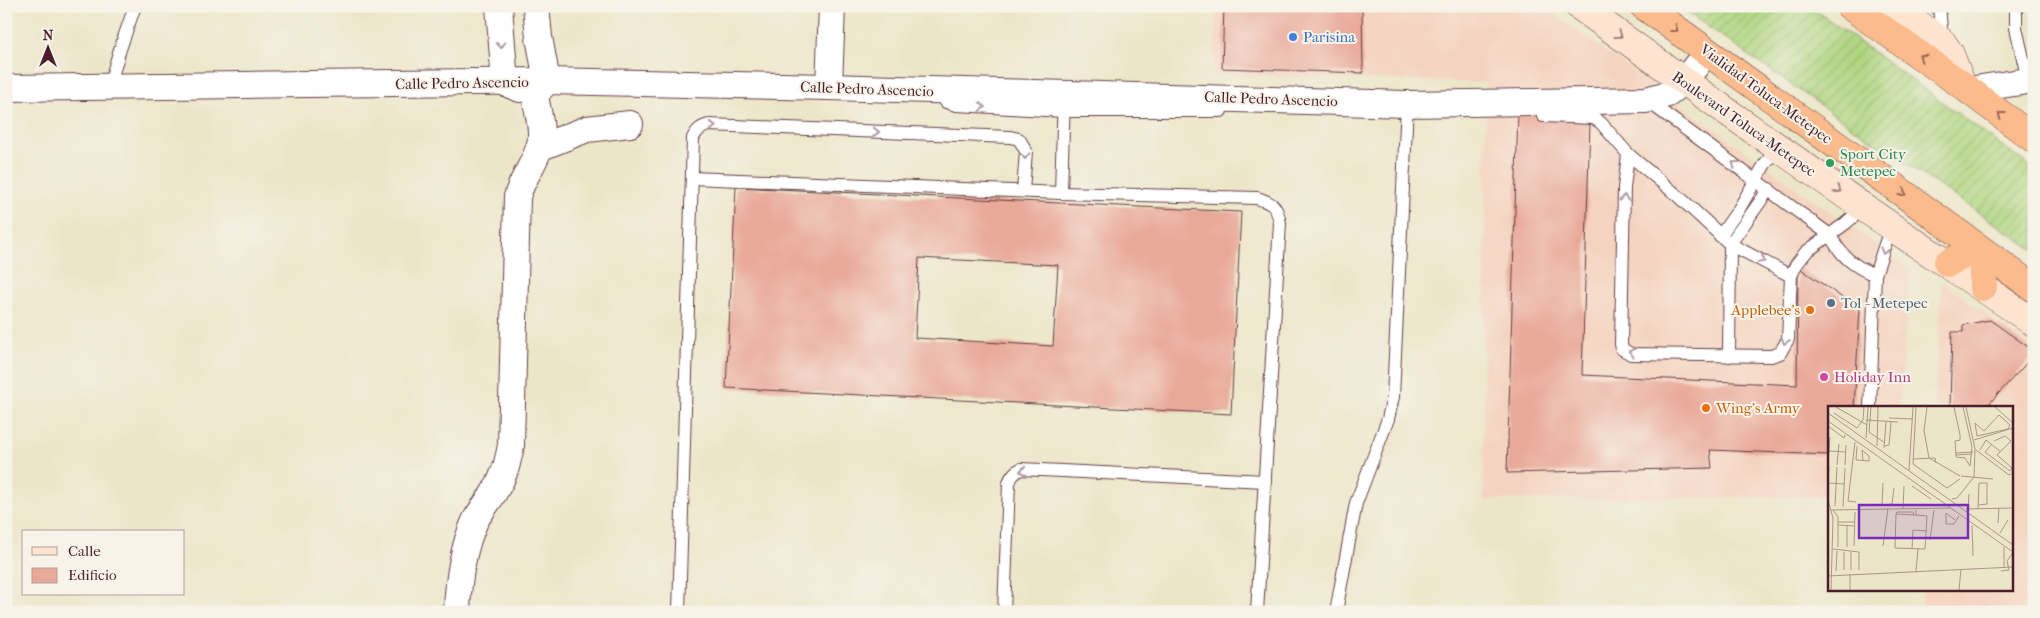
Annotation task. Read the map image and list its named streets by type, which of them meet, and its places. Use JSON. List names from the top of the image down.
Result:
{
  "streets": {
    "highway": ["Vialidad Toluca-Metepec"],
    "main road": ["Boulevard Toluca-Metepec"],
    "street": ["Calle Pedro Ascencio"]
  },
  "crossings": [
    ["Calle Pedro Ascencio", "Vialidad Toluca-Metepec"],
    ["Calle Pedro Ascencio", "Boulevard Toluca-Metepec"]
  ],
  "one_way": ["Boulevard Toluca-Metepec"],
  "places": [
    "Parisina",
    "Sport City Metepec",
    "Tol - Metepec",
    "Applebee's",
    "Holiday Inn",
    "Wing's Army"
  ],
  "legend": ["Calle", "Edificio"],
  "north": "top"
}
